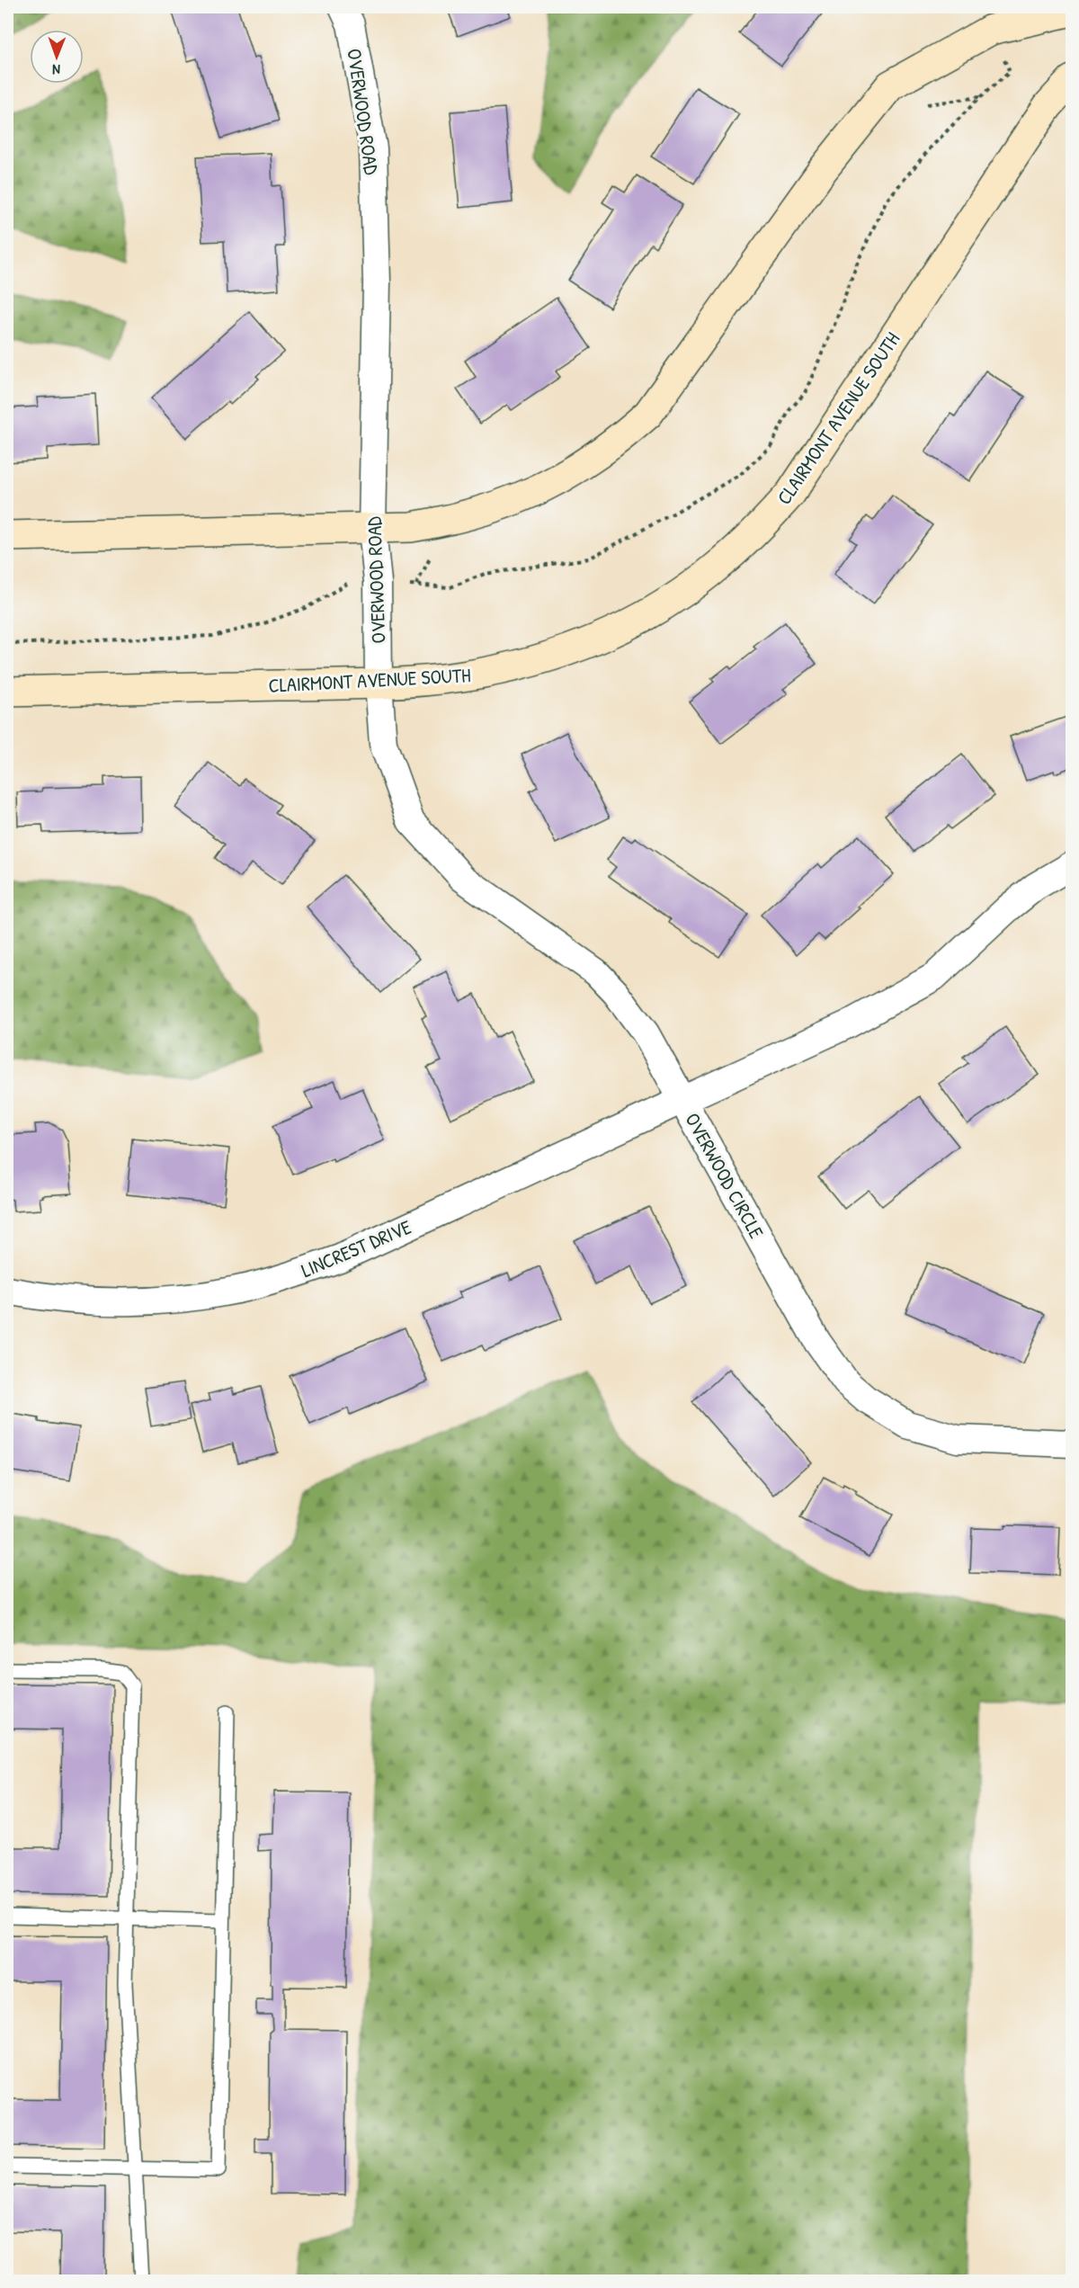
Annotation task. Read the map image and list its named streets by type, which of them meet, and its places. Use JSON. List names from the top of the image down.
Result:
{
  "streets": {
    "street": [
      "OVERWOOD ROAD",
      "CLAIRMONT AVENUE SOUTH",
      "OVERWOOD CIRCLE",
      "LINCREST DRIVE"
    ]
  },
  "crossings": [
    ["OVERWOOD ROAD", "CLAIRMONT AVENUE SOUTH"],
    ["OVERWOOD ROAD", "OVERWOOD CIRCLE"],
    ["OVERWOOD ROAD", "LINCREST DRIVE"],
    ["OVERWOOD CIRCLE", "LINCREST DRIVE"]
  ],
  "north": "bottom"
}
